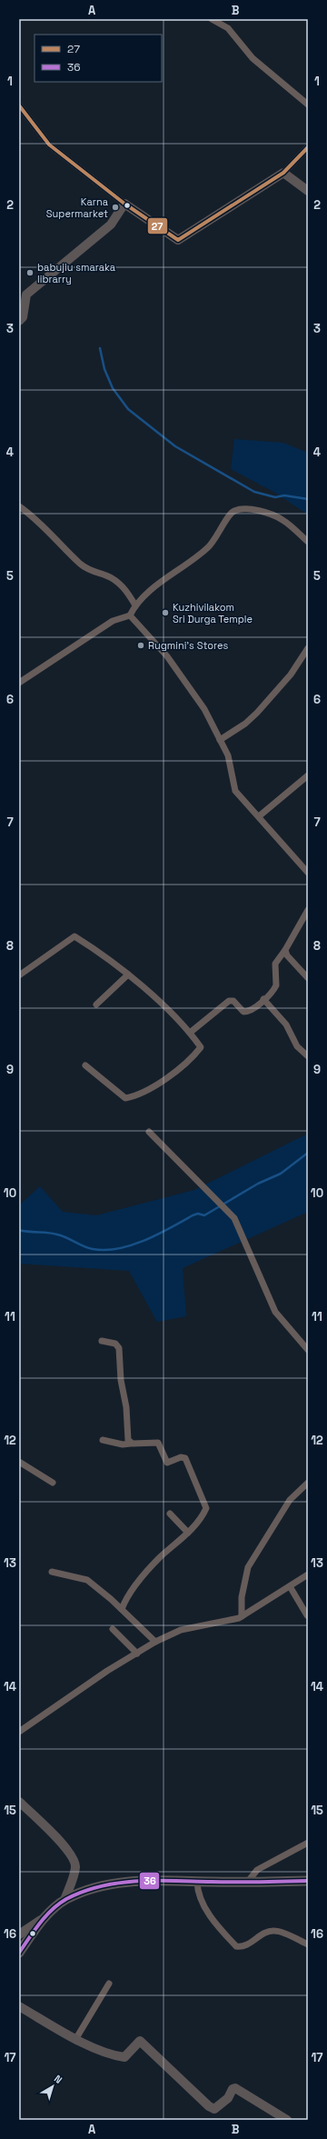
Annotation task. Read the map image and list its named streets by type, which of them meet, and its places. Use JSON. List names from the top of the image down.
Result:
{
  "places": [
    "Karna Supermarket",
    "babujiu smaraka librarry",
    "Kuzhivilakom Sri Durga Temple",
    "Rugmini's Stores"
  ],
  "lines": ["transit line 27", "transit line 36"],
  "legend": ["27", "36"],
  "north": "top right",
  "grid": {
    "columns": ["A", "B"],
    "rows": [
      "1",
      "2",
      "3",
      "4",
      "5",
      "6",
      "7",
      "8",
      "9",
      "10",
      "11",
      "12",
      "13",
      "14",
      "15",
      "16",
      "17"
    ]
  }
}
